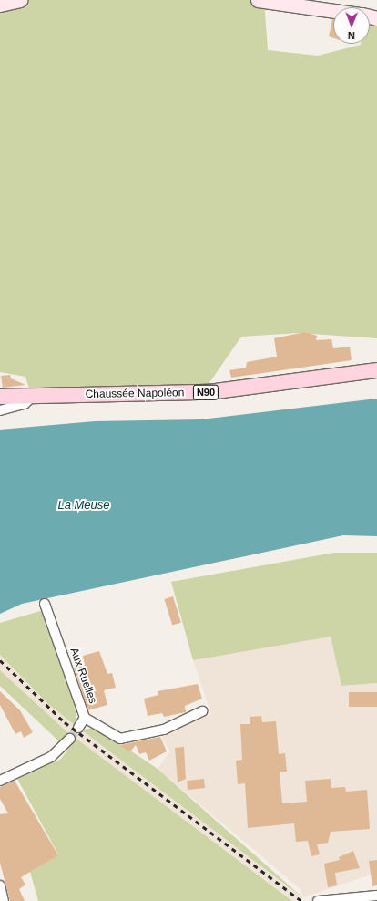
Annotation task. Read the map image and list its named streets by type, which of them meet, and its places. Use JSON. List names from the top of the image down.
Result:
{
  "streets": {
    "main road": ["N90", "Chaussée Napoléon"],
    "street": ["Aux Ruelles"]
  },
  "water": ["La Meuse"],
  "north": "bottom"
}
